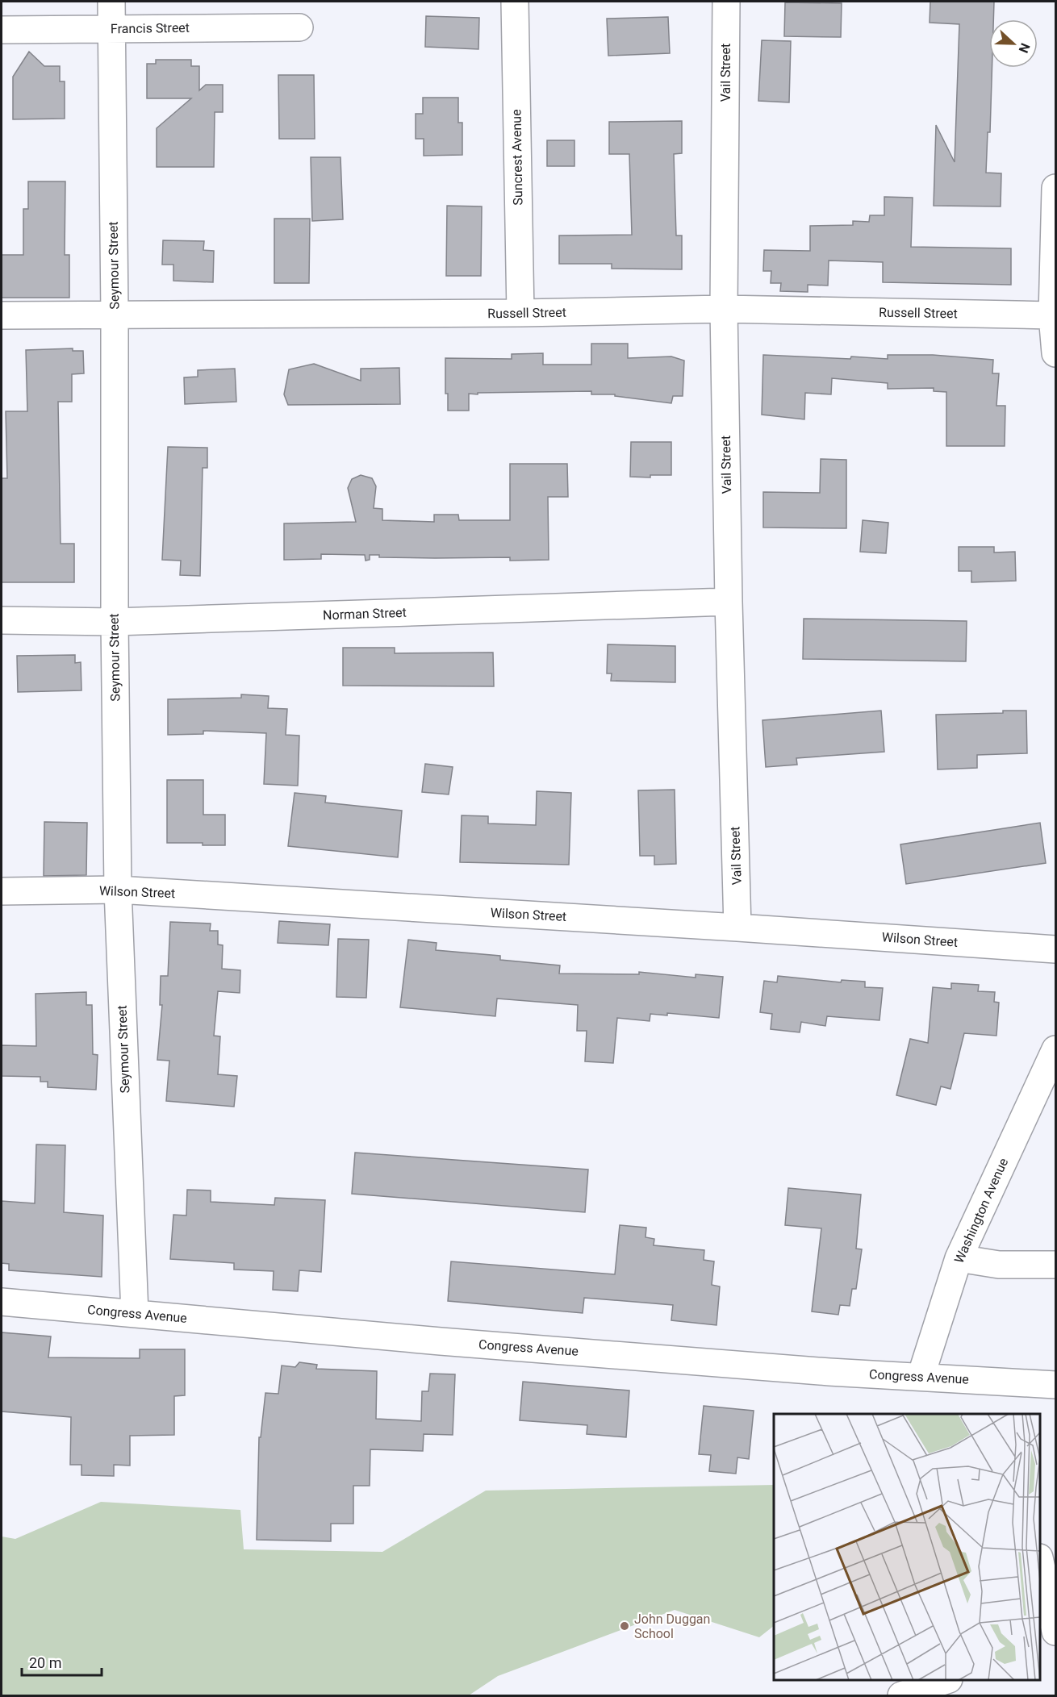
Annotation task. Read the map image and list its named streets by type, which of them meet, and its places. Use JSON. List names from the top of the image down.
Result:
{
  "streets": {
    "street": [
      "Francis Street",
      "Vail Street",
      "Suncrest Avenue",
      "Seymour Street",
      "Russell Street",
      "Norman Street",
      "Wilson Street",
      "Washington Avenue",
      "Congress Avenue"
    ]
  },
  "crossings": [
    ["Francis Street", "Seymour Street"],
    ["Vail Street", "Russell Street"],
    ["Vail Street", "Norman Street"],
    ["Vail Street", "Wilson Street"],
    ["Suncrest Avenue", "Russell Street"],
    ["Seymour Street", "Russell Street"],
    ["Seymour Street", "Norman Street"],
    ["Seymour Street", "Wilson Street"],
    ["Seymour Street", "Congress Avenue"],
    ["Washington Avenue", "Congress Avenue"]
  ],
  "places": ["John Duggan School"],
  "scale_bar": "20 m",
  "north": "right"
}
